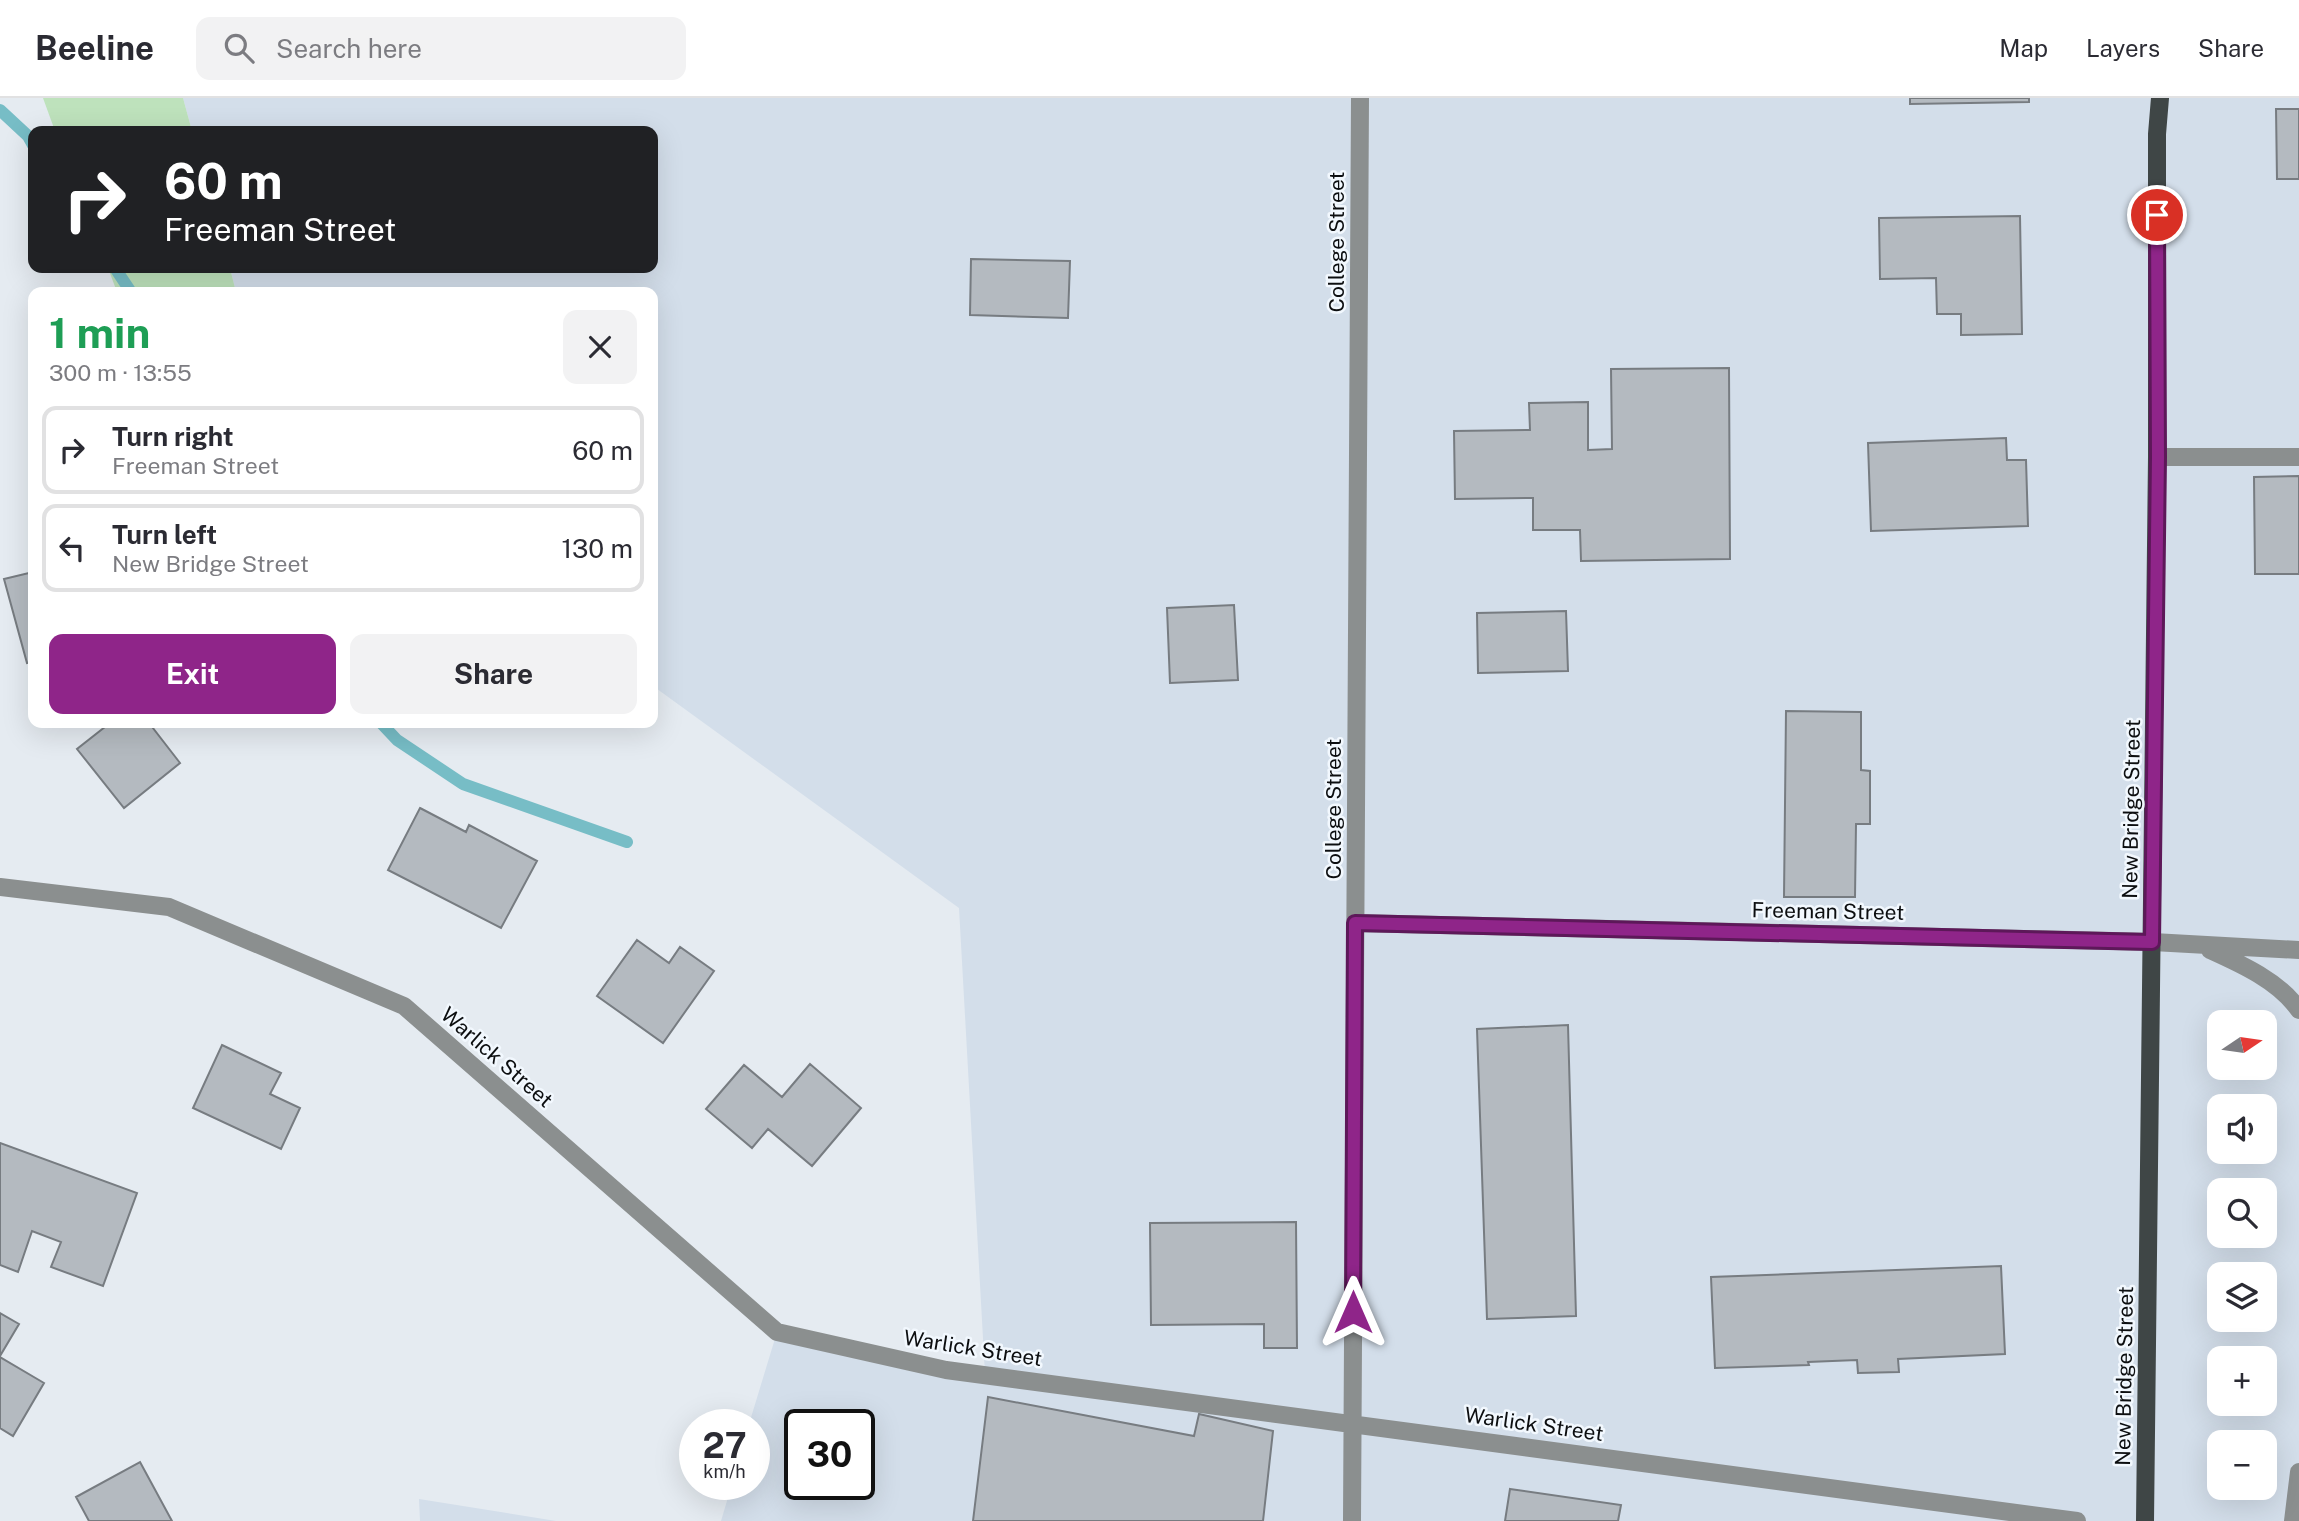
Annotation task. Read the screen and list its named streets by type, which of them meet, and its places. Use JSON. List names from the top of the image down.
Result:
{
  "streets": {
    "main road": ["New Bridge Street"],
    "street": ["College Street", "Freeman Street", "Warlick Street"]
  },
  "crossings": [
    ["College Street", "Freeman Street"],
    ["College Street", "Warlick Street"],
    ["New Bridge Street", "Freeman Street"]
  ],
  "north": "right",
  "page": {
    "header": "Beeline",
    "search": "Search here",
    "nav": ["Map", "Layers", "Share"],
    "turn": ["60 m", "Freeman Street"],
    "heading": ["1 min", "300 m · 13:55"],
    "list": [
      {
        "name": "Turn right",
        "note": "Freeman Street",
        "value": "60 m"
      },
      {
        "name": "Turn left",
        "note": "New Bridge Street",
        "value": "130 m"
      }
    ],
    "buttons": ["Exit", "Share"],
    "map_buttons": ["+", "−"],
    "speed": "27 km/h",
    "limit": "30"
  }
}
